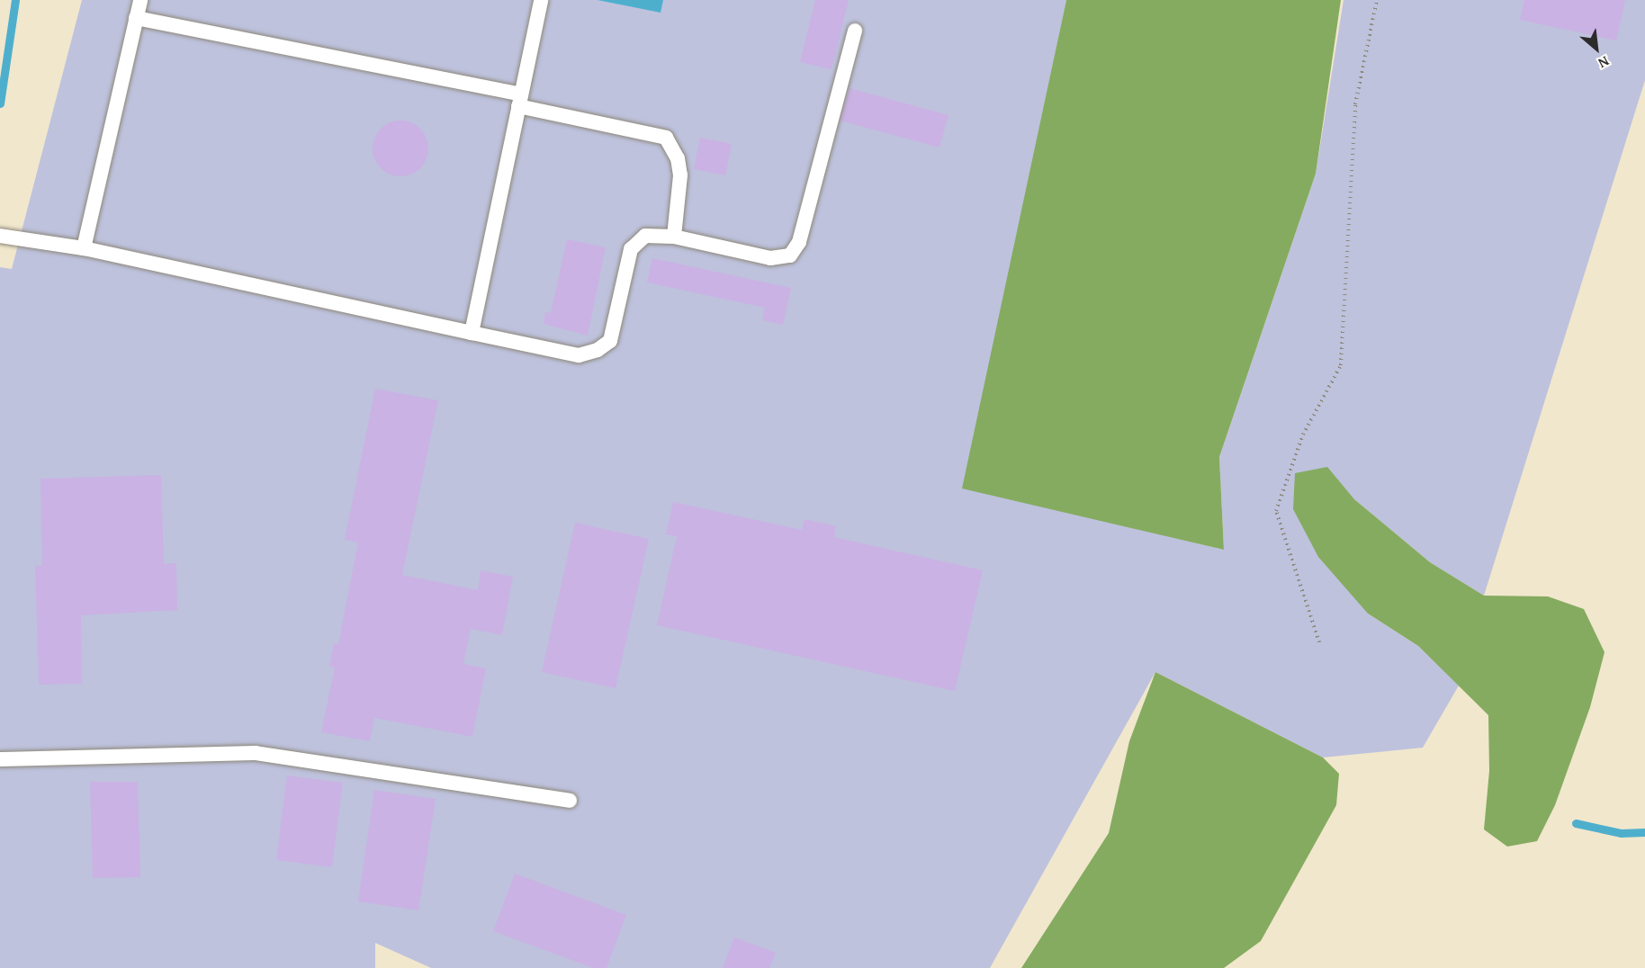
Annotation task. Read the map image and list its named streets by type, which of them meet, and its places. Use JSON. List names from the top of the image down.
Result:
{
  "north": "bottom right"
}
